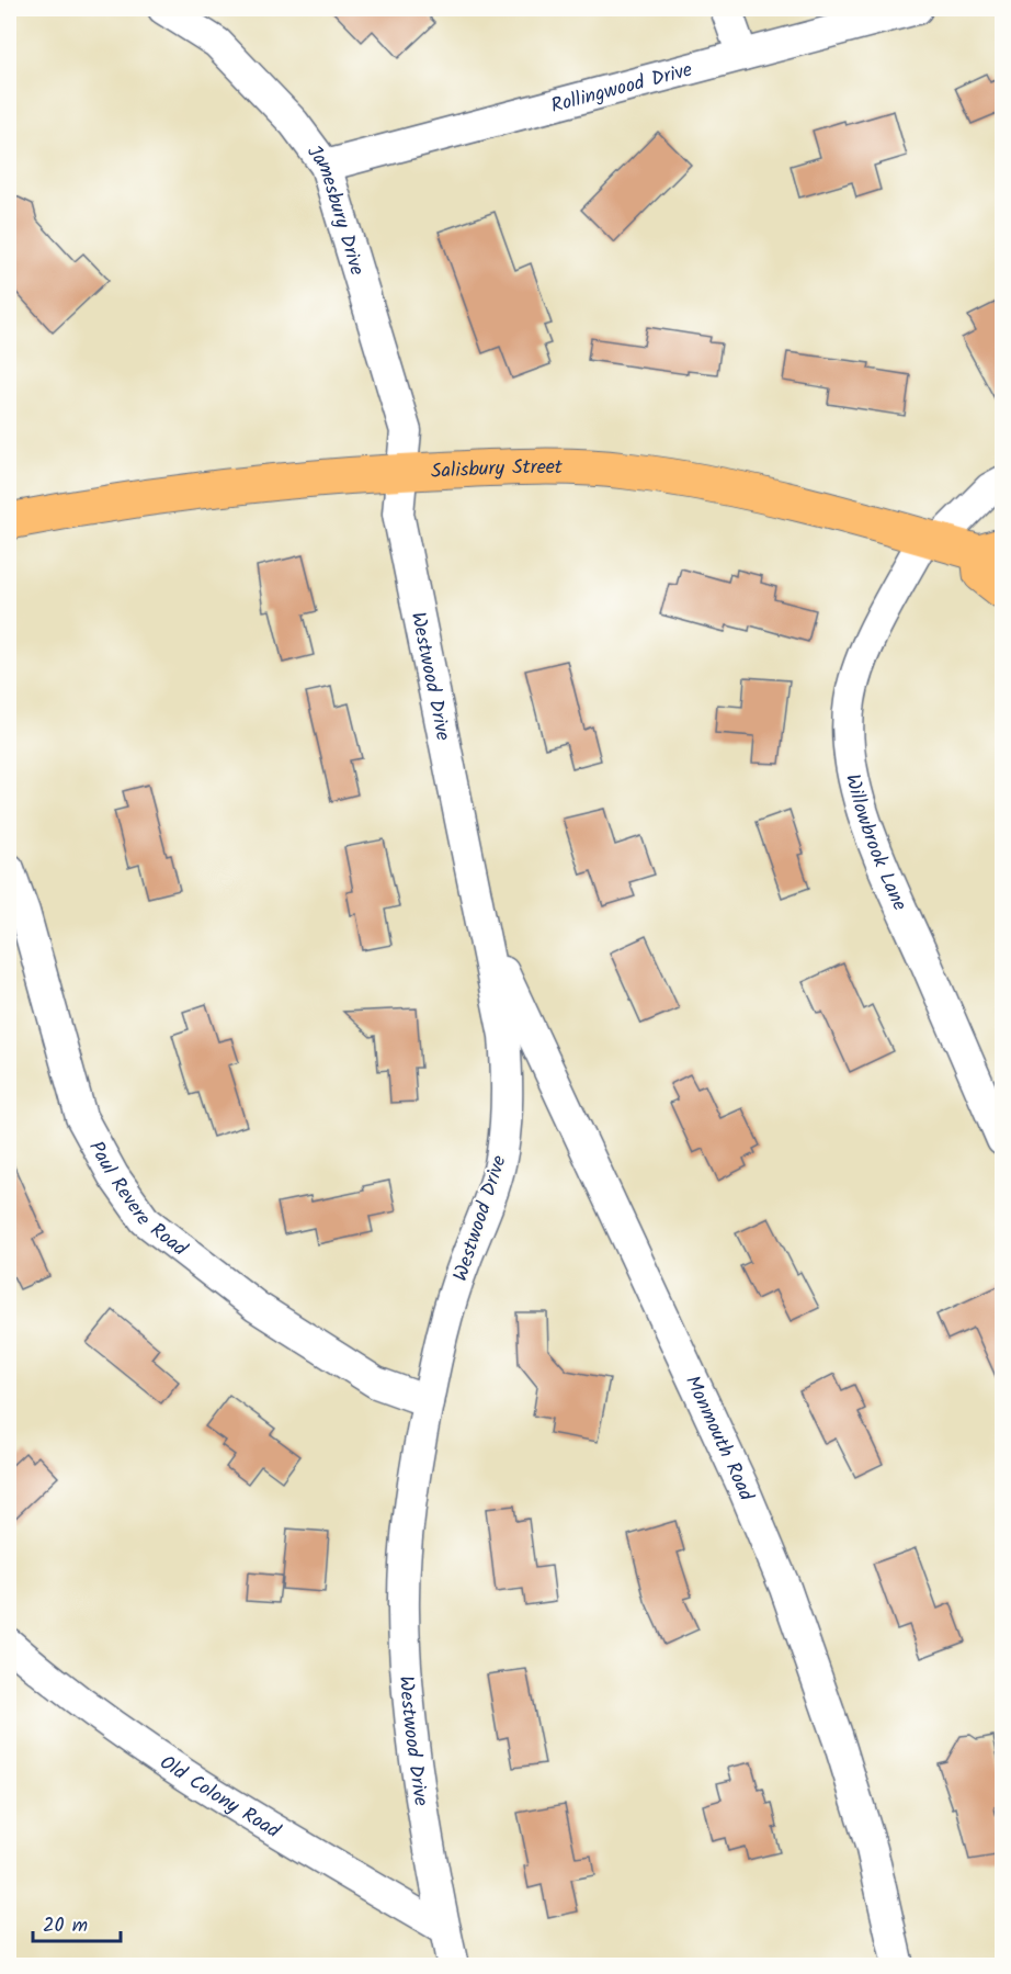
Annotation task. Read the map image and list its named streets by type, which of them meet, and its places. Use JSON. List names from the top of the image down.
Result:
{
  "streets": {
    "main road": ["Salisbury Street"],
    "street": [
      "Rollingwood Drive",
      "Jamesbury Drive",
      "Westwood Drive",
      "Willowbrook Lane",
      "Paul Revere Road",
      "Monmouth Road",
      "Old Colony Road"
    ]
  },
  "crossings": [
    ["Rollingwood Drive", "Jamesbury Drive"],
    ["Jamesbury Drive", "Salisbury Street"],
    ["Jamesbury Drive", "Westwood Drive"],
    ["Salisbury Street", "Westwood Drive"],
    ["Salisbury Street", "Willowbrook Lane"],
    ["Westwood Drive", "Paul Revere Road"],
    ["Westwood Drive", "Monmouth Road"],
    ["Westwood Drive", "Old Colony Road"]
  ],
  "scale_bar": "20 m"
}
